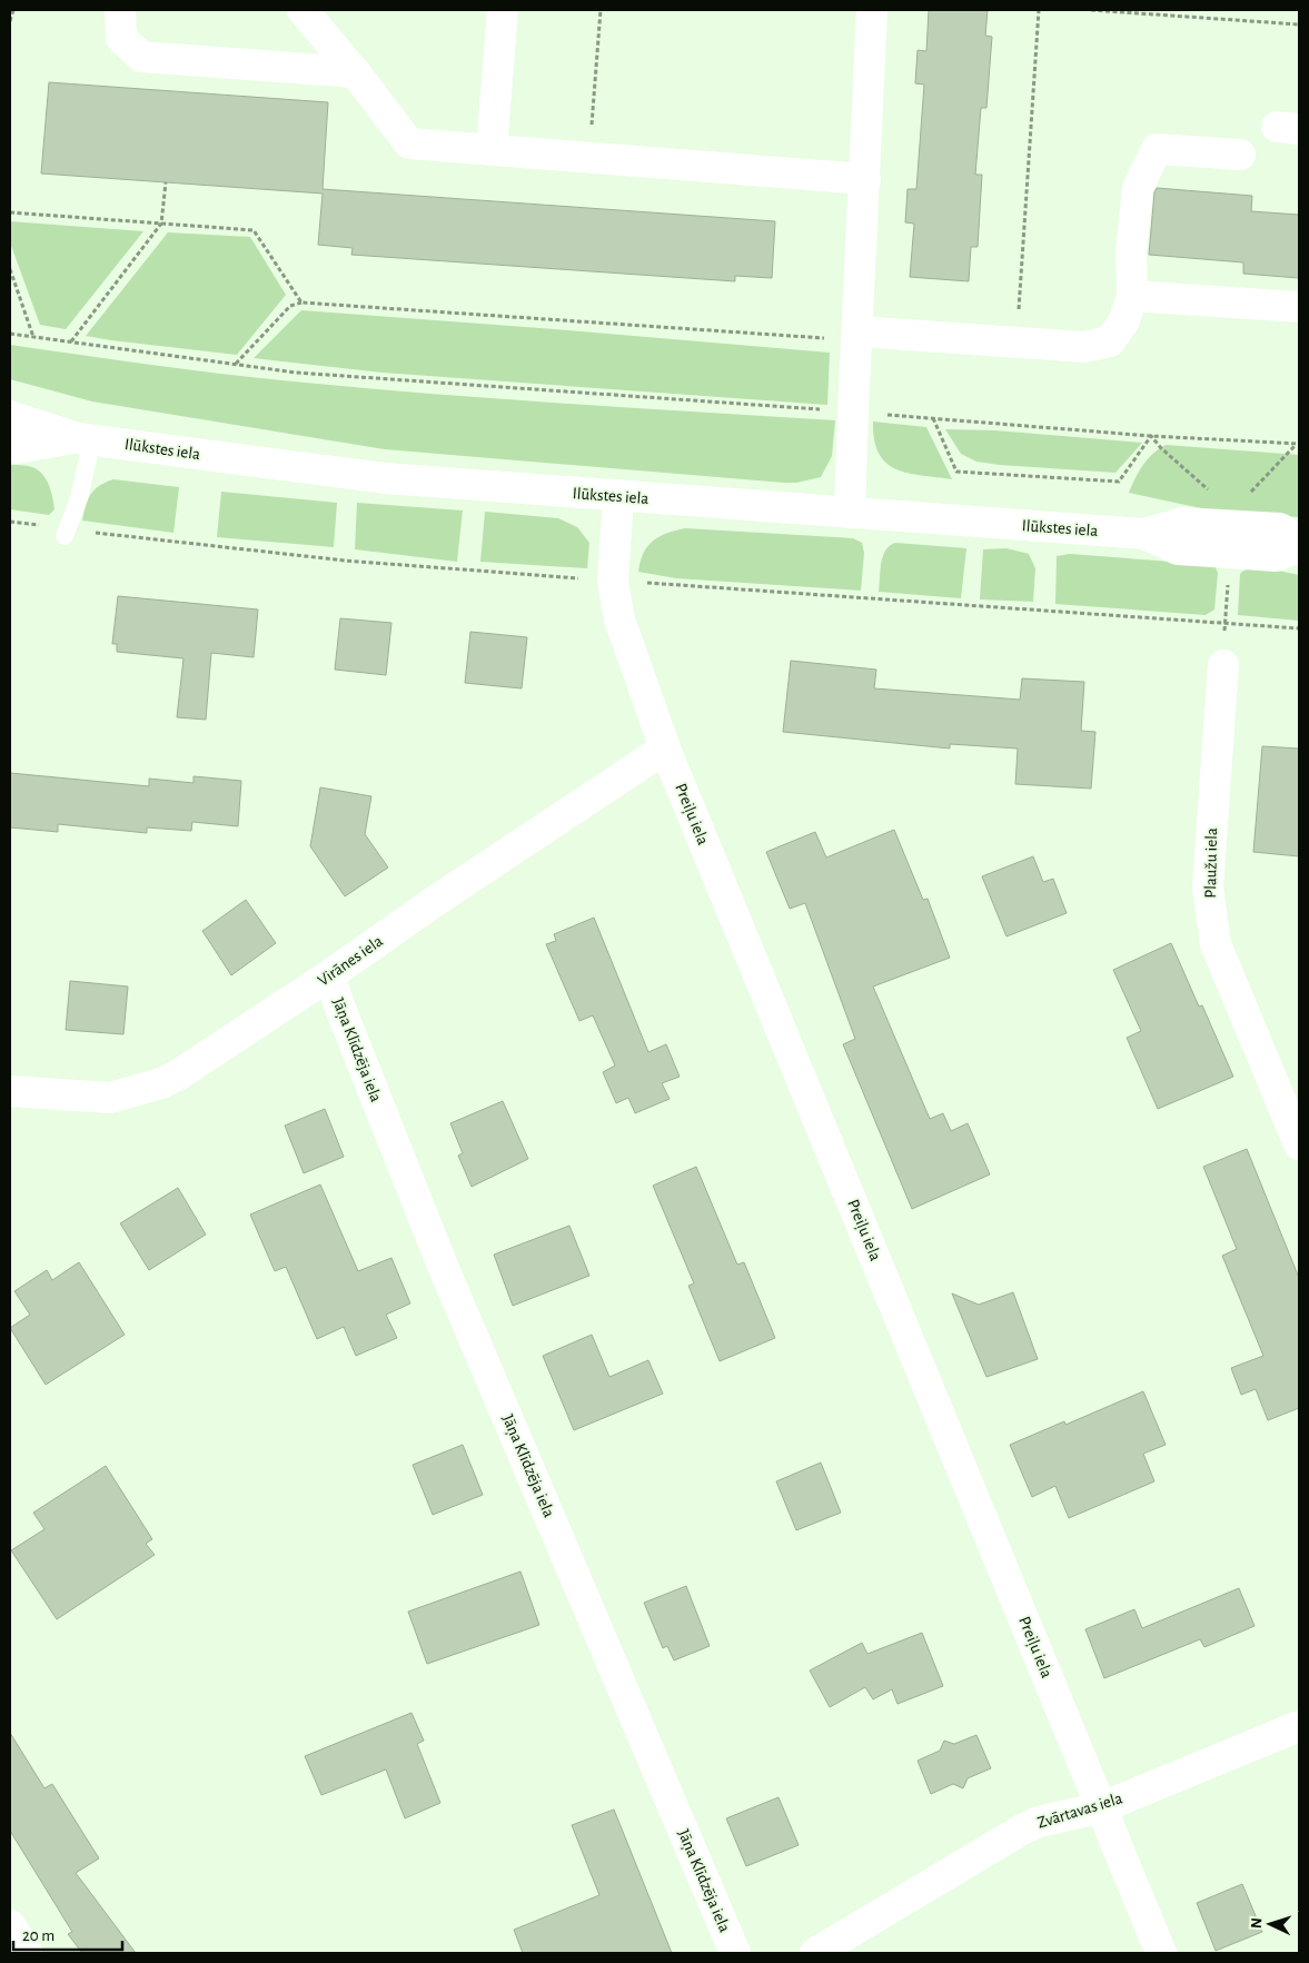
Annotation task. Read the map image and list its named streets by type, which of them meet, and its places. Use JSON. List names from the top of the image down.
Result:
{
  "streets": {
    "street": [
      "Ilūkstes iela",
      "Preiļu iela",
      "Plaužu iela",
      "Virānes iela",
      "Jāņa Klīdzēja iela",
      "Zvārtavas iela"
    ]
  },
  "crossings": [
    ["Ilūkstes iela", "Preiļu iela"],
    ["Preiļu iela", "Virānes iela"],
    ["Preiļu iela", "Zvārtavas iela"],
    ["Virānes iela", "Jāņa Klīdzēja iela"]
  ],
  "scale_bar": "20 m",
  "north": "left"
}
